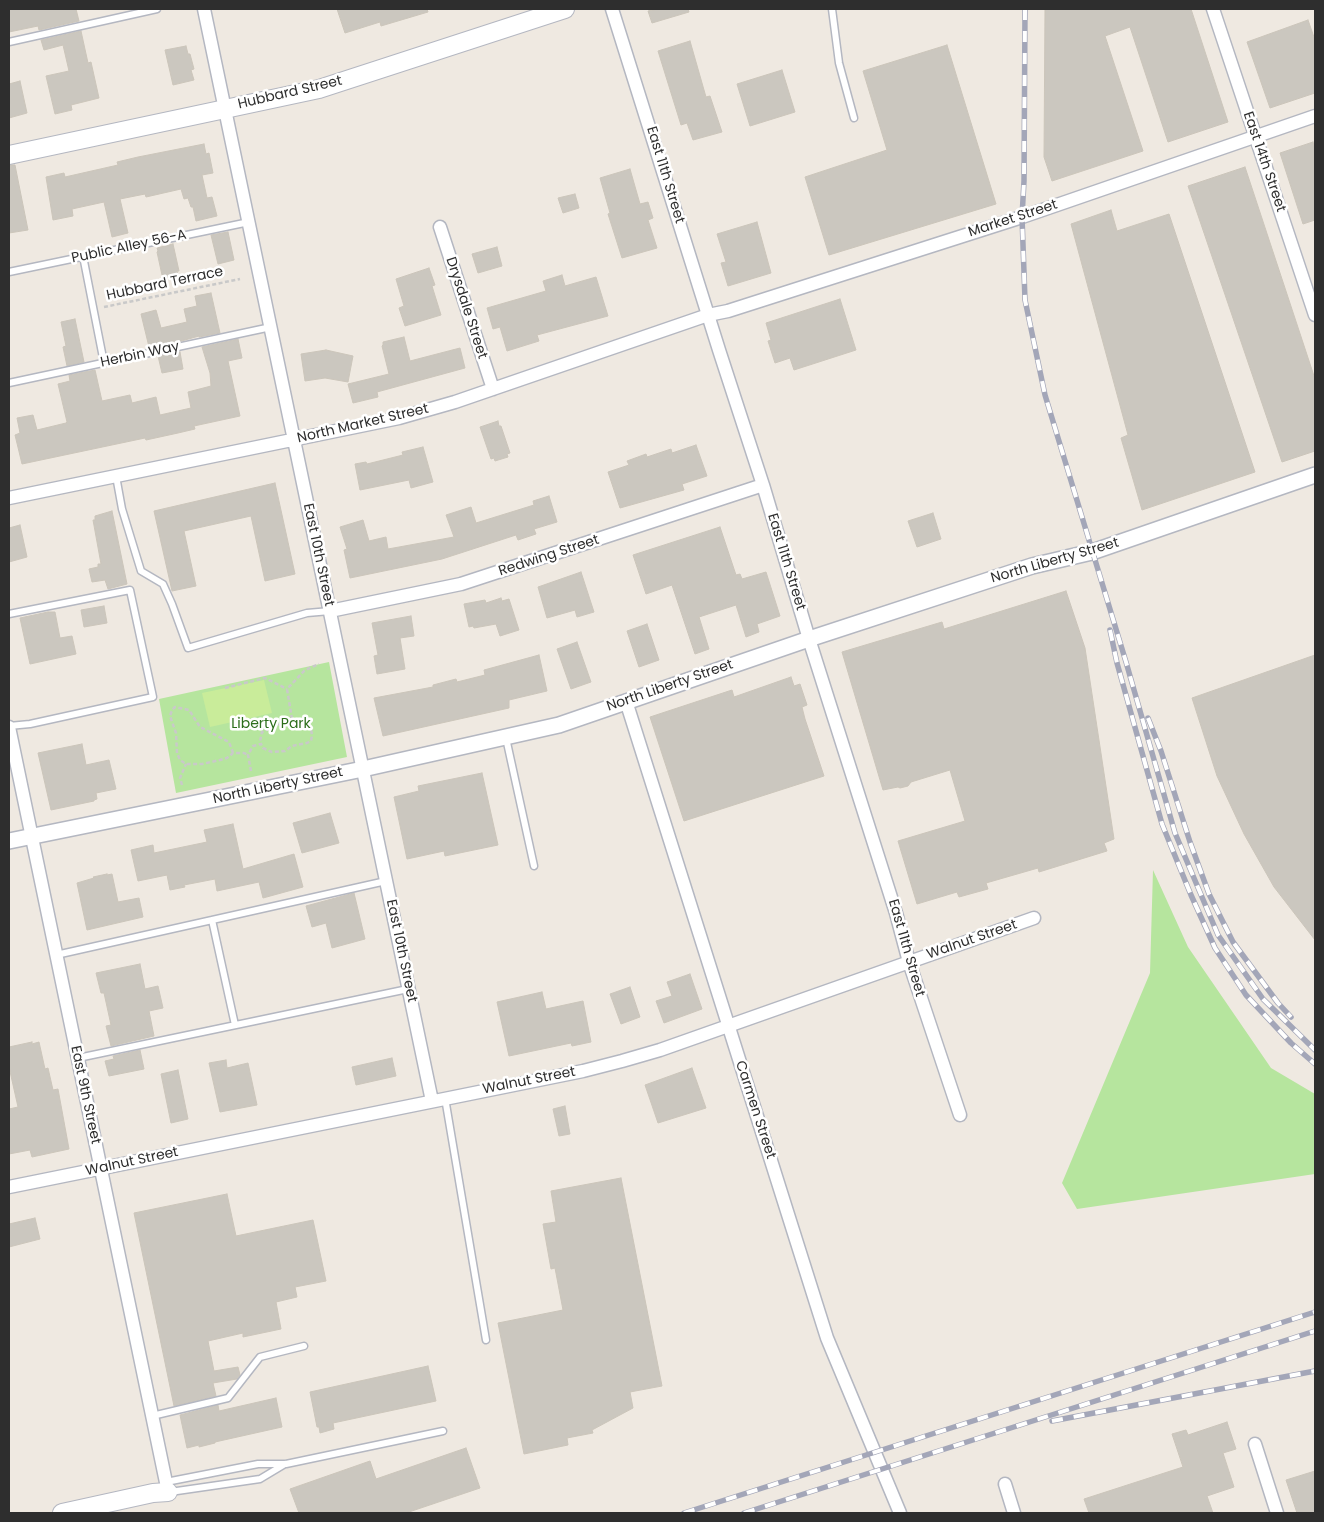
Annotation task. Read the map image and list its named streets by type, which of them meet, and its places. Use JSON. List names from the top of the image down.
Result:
{
  "streets": {
    "main road": ["Hubbard Street"],
    "street": [
      "East 14th Street",
      "East 11th Street",
      "Market Street",
      "Drysdale Street",
      "North Market Street",
      "East 10th Street",
      "Redwing Street",
      "North Liberty Street",
      "Walnut Street",
      "East 9th Street",
      "Carmen Street"
    ],
    "lane": ["Public Alley 56-A", "Herbin Way"],
    "path": ["Hubbard Terrace"]
  },
  "crossings": [
    ["Hubbard Street", "East 10th Street"],
    ["East 14th Street", "Market Street"],
    ["East 11th Street", "Market Street"],
    ["East 11th Street", "North Market Street"],
    ["East 11th Street", "Redwing Street"],
    ["East 11th Street", "North Liberty Street"],
    ["East 11th Street", "Walnut Street"],
    ["Market Street", "North Market Street"],
    ["Public Alley 56-A", "East 10th Street"],
    ["Drysdale Street", "North Market Street"],
    ["Herbin Way", "East 10th Street"],
    ["North Market Street", "East 10th Street"],
    ["East 10th Street", "Redwing Street"],
    ["East 10th Street", "North Liberty Street"],
    ["East 10th Street", "Walnut Street"],
    ["North Liberty Street", "East 9th Street"],
    ["North Liberty Street", "Carmen Street"],
    ["Walnut Street", "East 9th Street"],
    ["Walnut Street", "Carmen Street"]
  ],
  "parks": ["Liberty Park"]
}
